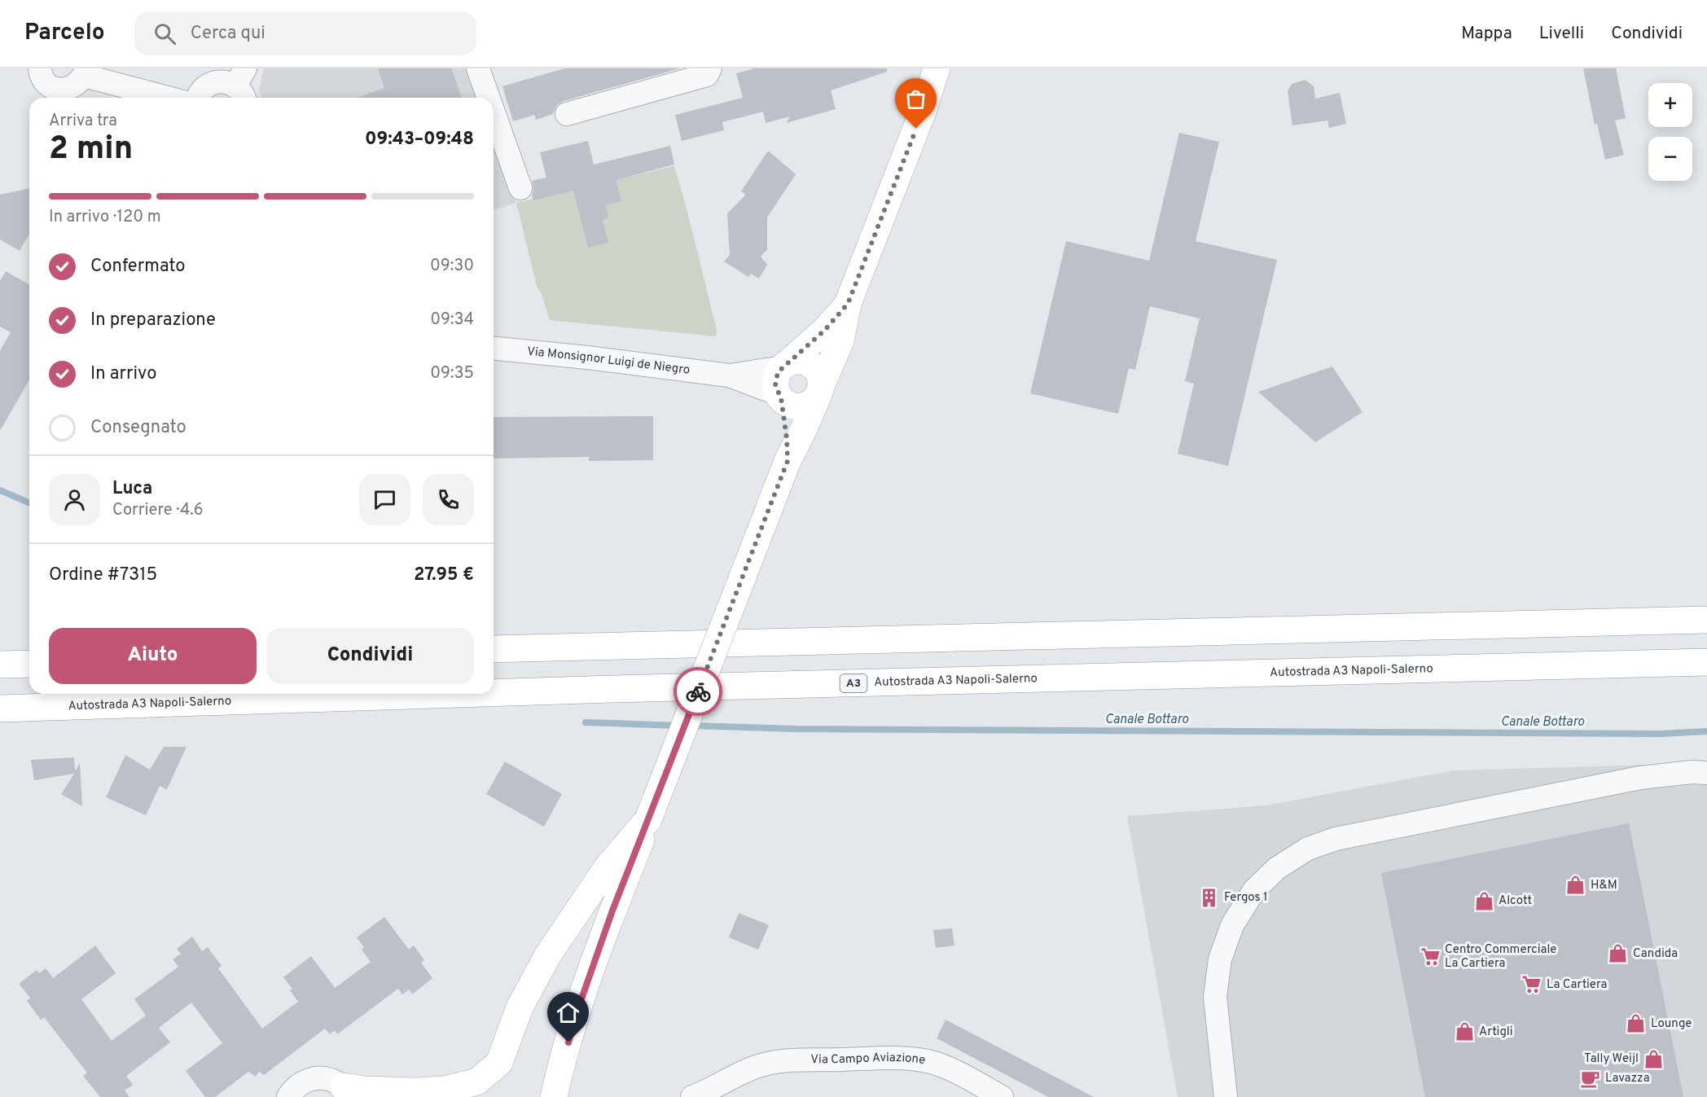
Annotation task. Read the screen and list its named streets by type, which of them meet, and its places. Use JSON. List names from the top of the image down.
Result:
{
  "streets": {
    "main road": ["Autostrada A3 Napoli-Salerno", "A3"],
    "street": ["Via Monsignor Luigi de Niegro", "Via Campo Aviazione"]
  },
  "water": ["Canale Bottaro"],
  "places": {
    "shop": [
      "H&M",
      "Alcott",
      "Candida",
      "Lounge",
      "Artigli",
      "Tally Weijl"
    ],
    "building": ["Fergos 1"],
    "supermarket": ["Centro Commerciale La Cartiera", "La Cartiera"],
    "cafe": ["Lavazza"]
  },
  "page": {
    "header": "Parcelo",
    "search": "Cerca qui",
    "nav": ["Mappa", "Livelli", "Condividi"],
    "map_buttons": ["+", "−"],
    "heading": ["2 min", "Arriva tra", "09:43–09:48"],
    "panel": [
      "Luca",
      "Corriere · 4.6",
      "Ordine #7315",
      "27.95 €"
    ],
    "bar": "In arrivo · 120 m",
    "list": [
      ["Confermato", "09:30"],
      ["In preparazione", "09:34"],
      ["In arrivo", "09:35"],
      "Consegnato"
    ],
    "buttons": ["Aiuto", "Condividi"]
  }
}
